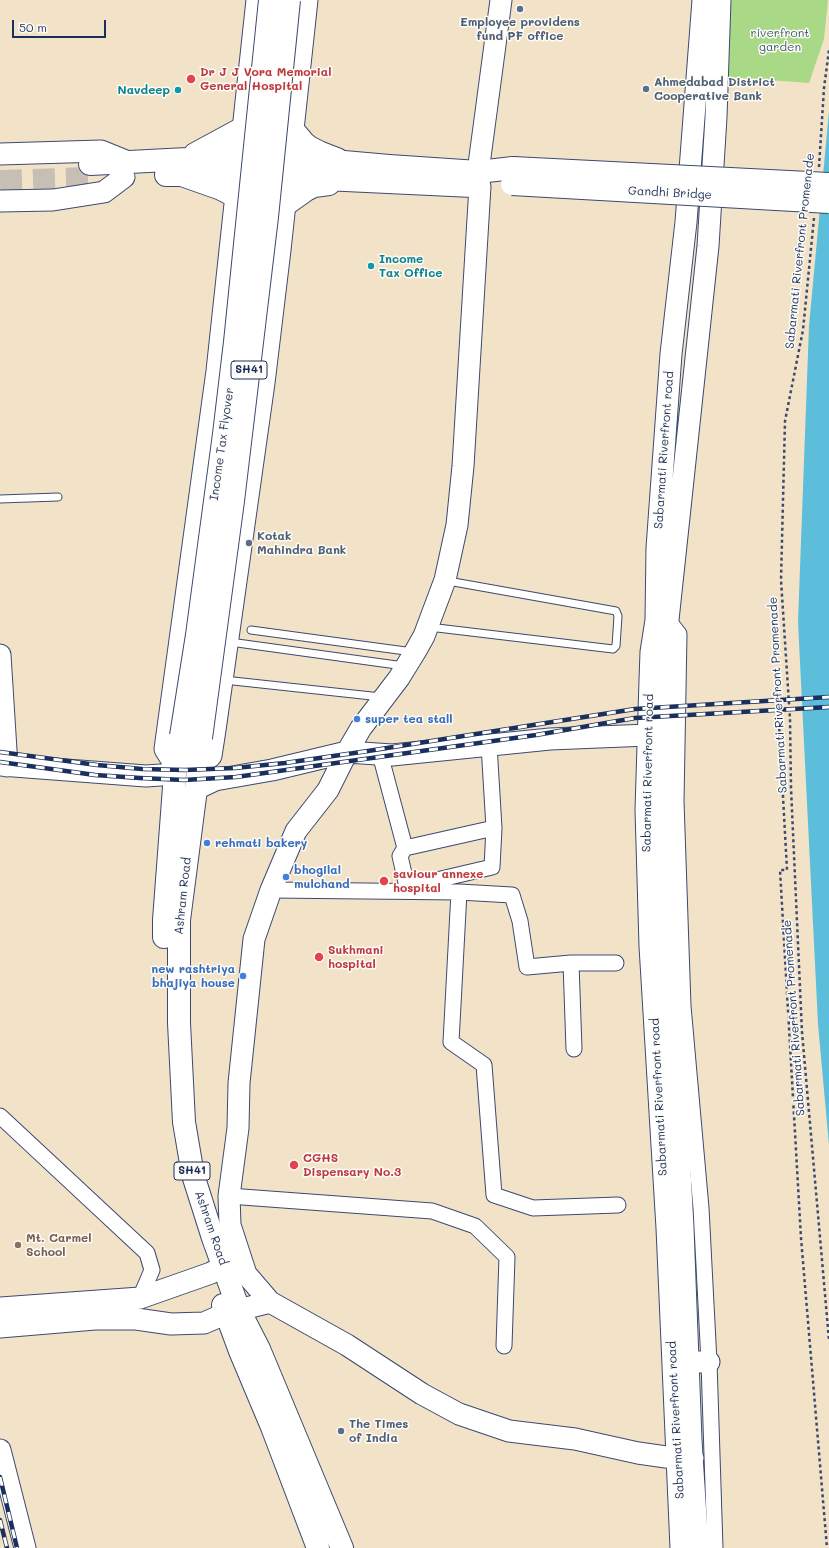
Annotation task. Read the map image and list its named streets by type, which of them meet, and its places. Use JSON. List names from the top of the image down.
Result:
{
  "streets": {
    "main road": [
      "Gandhi Bridge",
      "SH41",
      "Income Tax Flyover",
      "Sabarmati Riverfront road",
      "Ashram Road"
    ],
    "path": ["Sabarmati Riverfront Promenade"]
  },
  "crossings": [
    ["Gandhi Bridge", "Sabarmati Riverfront Promenade"],
    ["Income Tax Flyover", "Ashram Road"]
  ],
  "parks": ["riverfront garden"],
  "places": [
    "Employee providens fund PF office",
    "Dr J J Vora Memorial General Hospital",
    "Ahmedabad District Cooperative Bank",
    "Navdeep",
    "Income Tax Office",
    "Kotak Mahindra Bank",
    "super tea stall",
    "rehmati bakery",
    "bhogilal mulchand",
    "saviour annexe hospital",
    "Sukhmani hospital",
    "new rashtriya bhajiya house",
    "CGHS Dispensary No.3",
    "Mt. Carmel School",
    "The Times of India"
  ],
  "scale_bar": "50 m"
}
